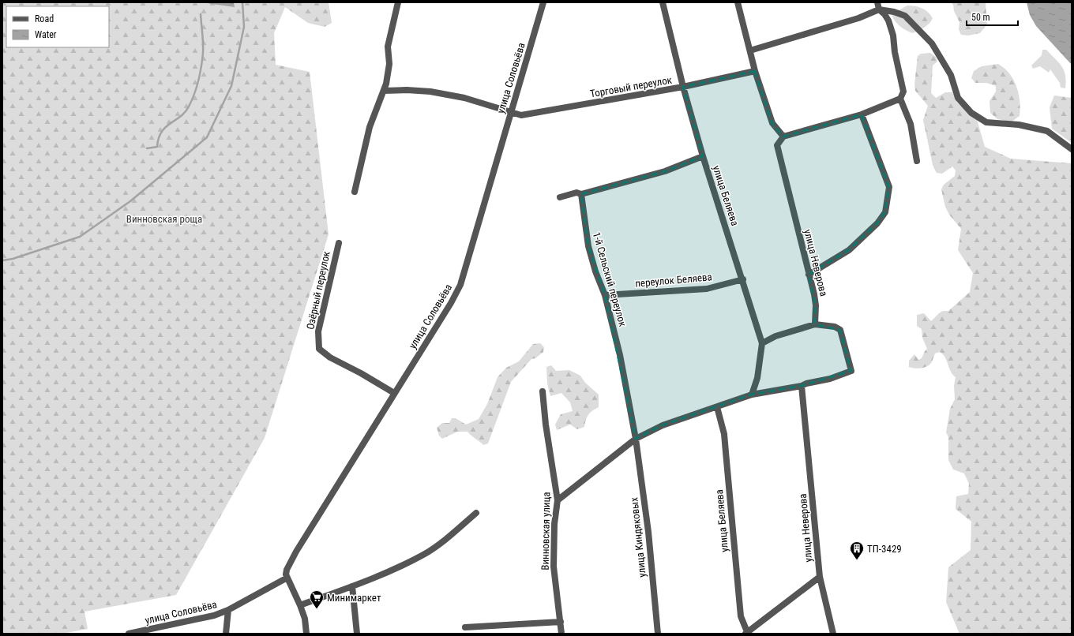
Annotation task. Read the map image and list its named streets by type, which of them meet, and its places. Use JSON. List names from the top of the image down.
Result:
{
  "streets": {
    "street": [
      "улица Соловьёва",
      "Торговый переулок",
      "улица Беляева",
      "улица Неверова",
      "1-й Сельский переулок",
      "переулок Беляева",
      "Озёрный переулок",
      "Винновская улица",
      "улица Киндяковых"
    ]
  },
  "crossings": [
    ["улица Соловьёва", "Торговый переулок"],
    ["улица Соловьёва", "Озёрный переулок"],
    ["Торговый переулок", "улица Беляева"],
    ["улица Беляева", "переулок Беляева"],
    ["1-й Сельский переулок", "переулок Беляева"],
    ["1-й Сельский переулок", "улица Киндяковых"]
  ],
  "parks": ["Винновская роща"],
  "places": {
    "building": ["ТП-3429"],
    "supermarket": ["Минимаркет"]
  },
  "legend": ["Road", "Water"],
  "scale_bar": "50 m"
}
